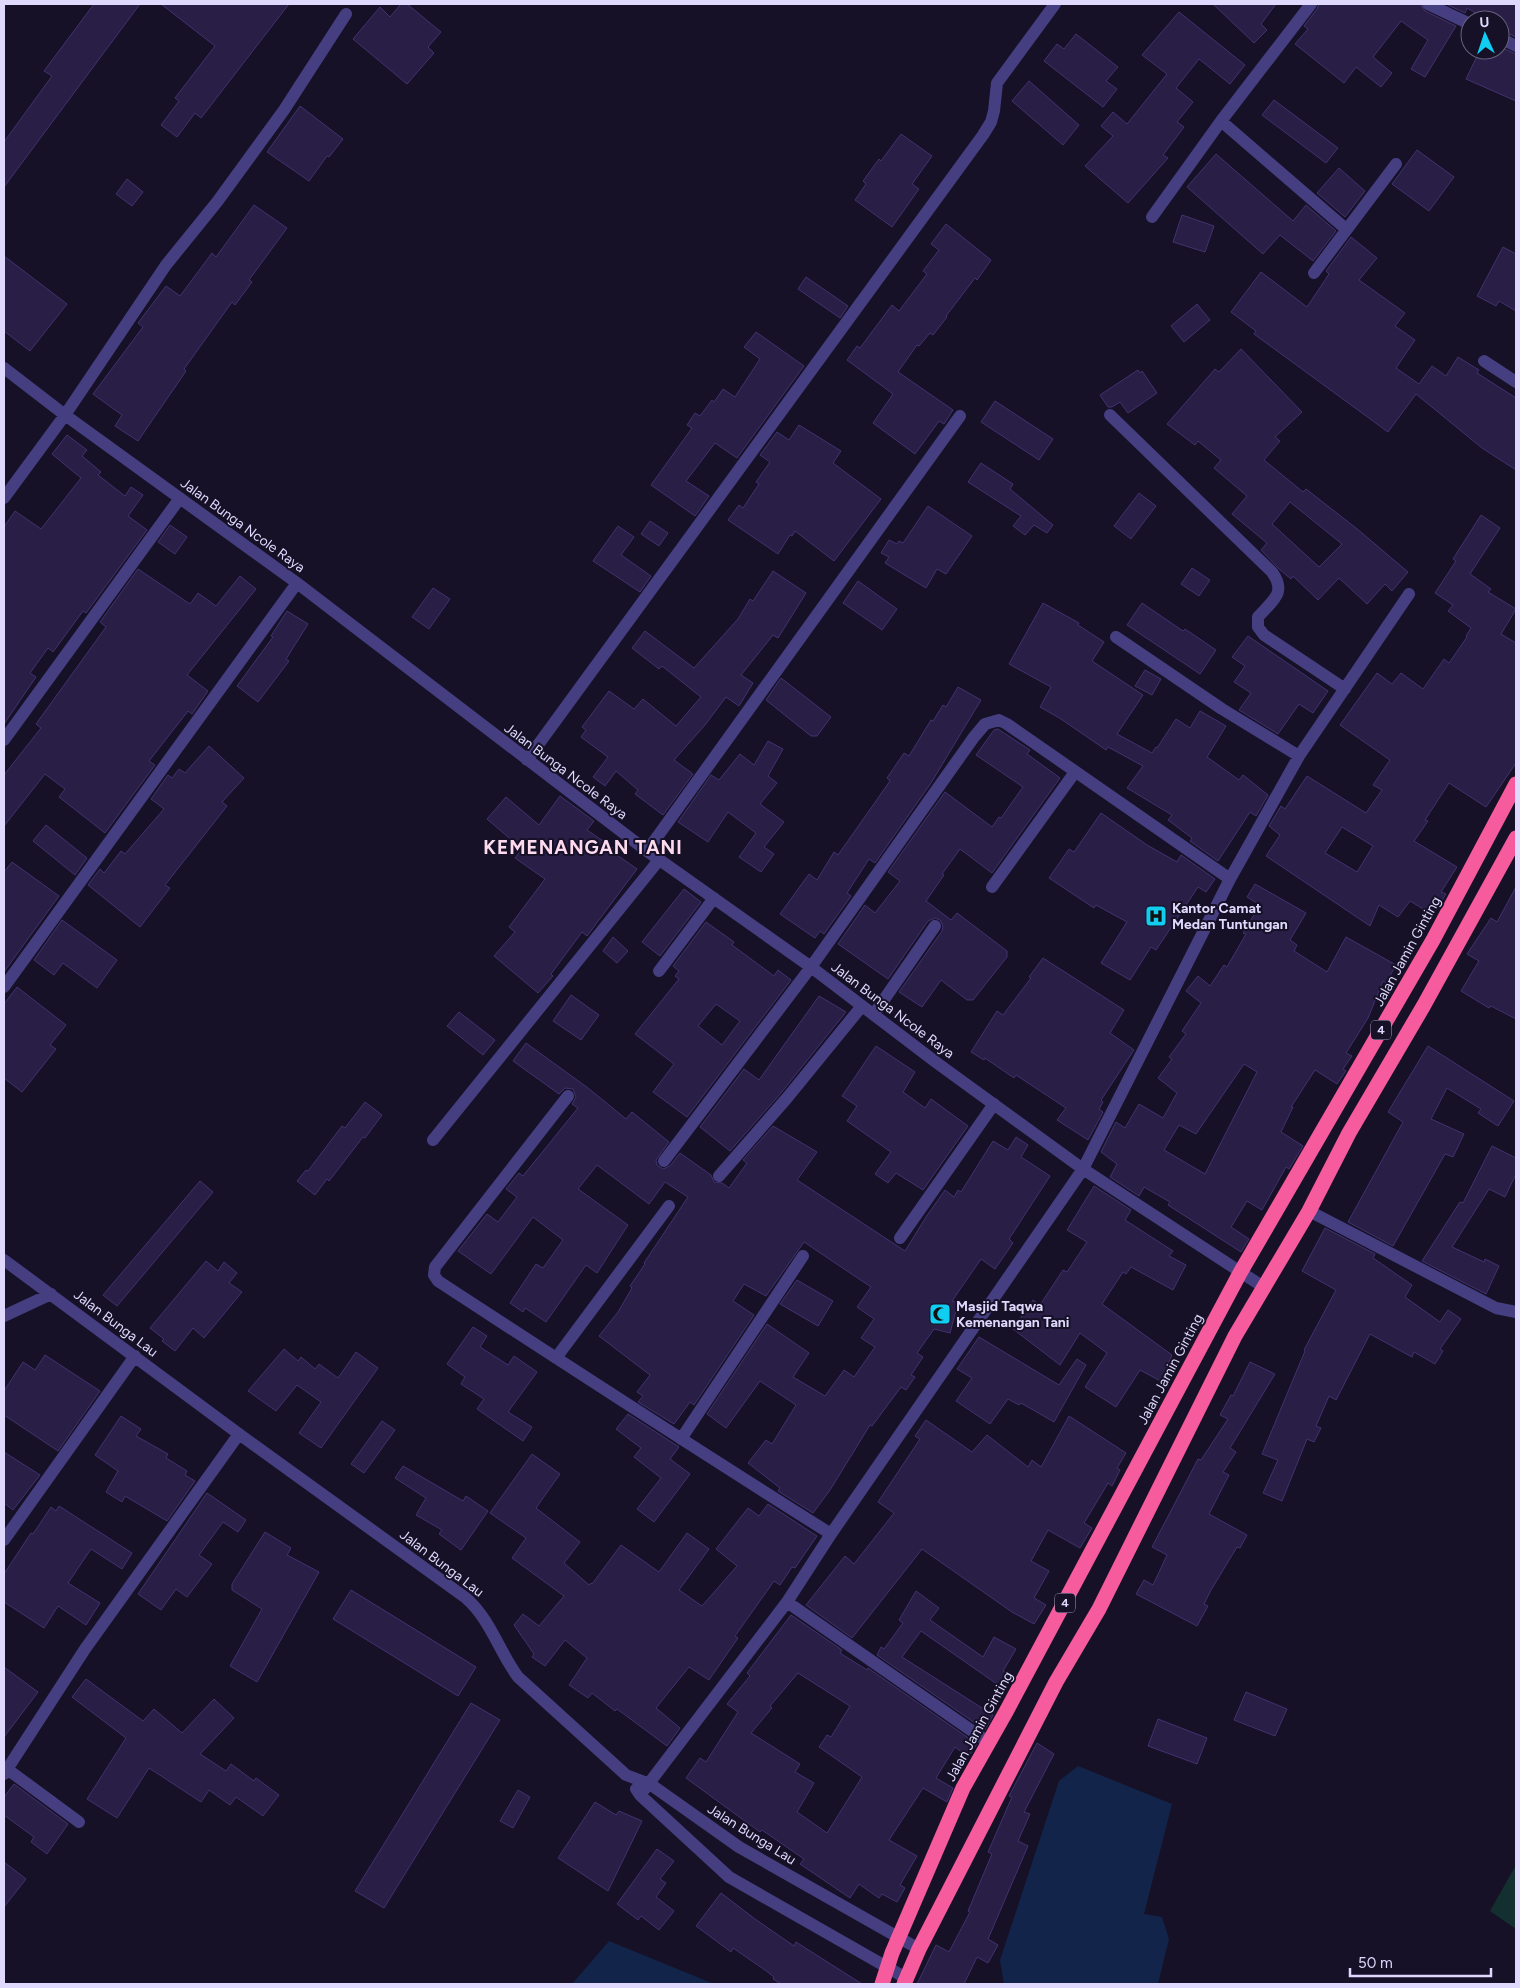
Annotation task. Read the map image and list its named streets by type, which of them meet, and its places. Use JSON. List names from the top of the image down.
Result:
{
  "streets": {
    "highway": ["Jalan Jamin Ginting", "4"],
    "street": ["Jalan Bunga Ncole Raya", "Jalan Bunga Lau"]
  },
  "crossings": [
    ["Jalan Bunga Ncole Raya", "Jalan Jamin Ginting"],
    ["Jalan Bunga Ncole Raya", "4"],
    ["Jalan Jamin Ginting", "Jalan Bunga Lau"],
    ["4", "Jalan Bunga Lau"]
  ],
  "districts": ["KEMENANGAN TANI"],
  "places": {
    "hospital": ["Kantor Camat Medan Tuntungan"],
    "mosque": ["Masjid Taqwa Kemenangan Tani"]
  },
  "scale_bar": "50 m",
  "north": "top"
}
